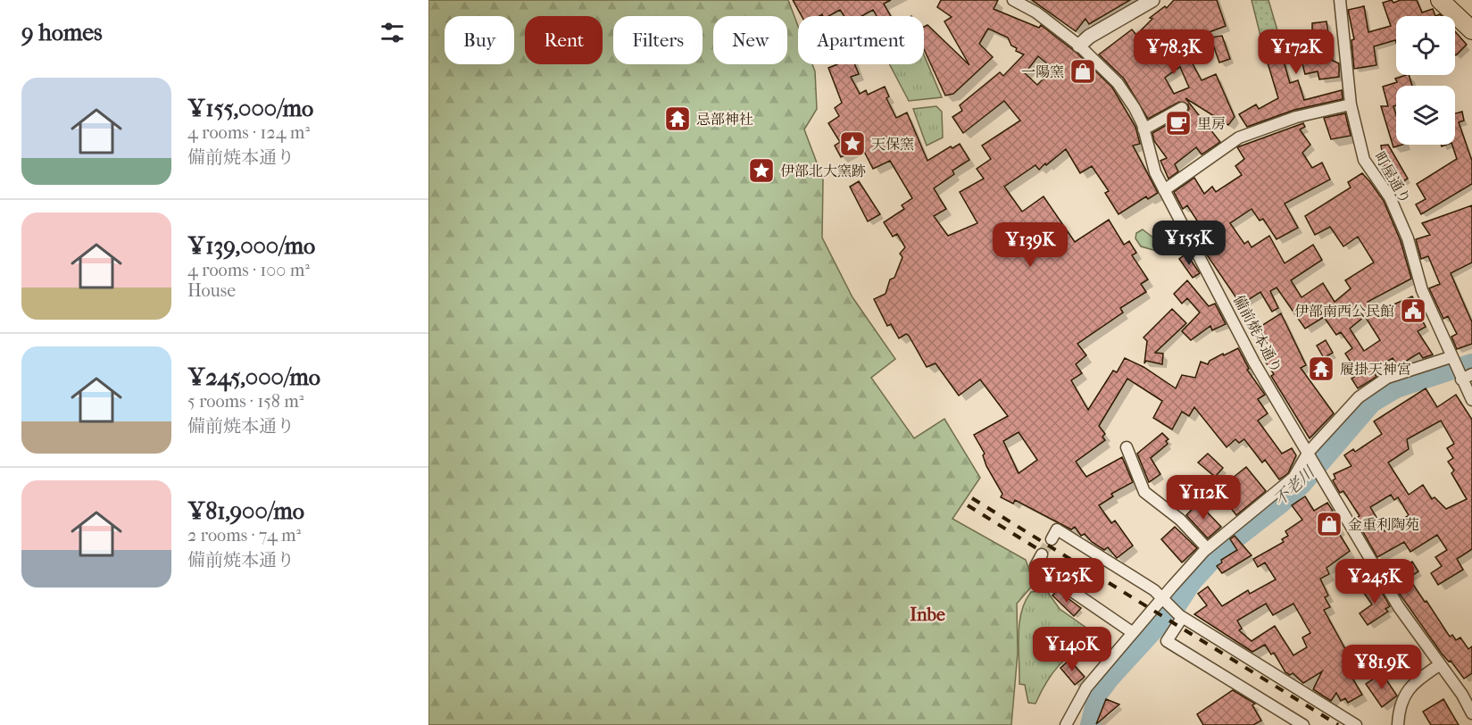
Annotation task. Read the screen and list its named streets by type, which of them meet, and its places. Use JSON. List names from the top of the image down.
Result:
{
  "streets": {
    "street": ["町屋通り", "備前焼本通り"]
  },
  "districts": ["Inbe"],
  "water": ["不老川"],
  "places": {
    "shop": ["一陽窯", "金重利陶苑"],
    "temple": ["忌部神社", "履掛天神宮"],
    "cafe": ["里房"],
    "place": ["天保窯", "伊部北大窯跡"],
    "public building": ["伊部南西公民館"]
  },
  "page": {
    "heading": "9 homes",
    "chip": [
      "Buy",
      "Rent",
      "Filters",
      "New",
      "Apartment"
    ],
    "price": [
      "¥78.3K",
      "¥172K",
      "¥155K",
      "¥139K",
      "¥112K",
      "¥125K",
      "¥245K",
      "¥140K",
      "¥81.9K"
    ],
    "list": [
      {
        "name": "¥155,000/mo",
        "note": "4 rooms · 124 m² · 備前焼本通り"
      },
      {
        "name": "¥139,000/mo",
        "note": "4 rooms · 100 m² · House"
      },
      {
        "name": "¥245,000/mo",
        "note": "5 rooms · 158 m² · 備前焼本通り"
      },
      {
        "name": "¥81,900/mo",
        "note": "2 rooms · 74 m² · 備前焼本通り"
      }
    ]
  }
}
